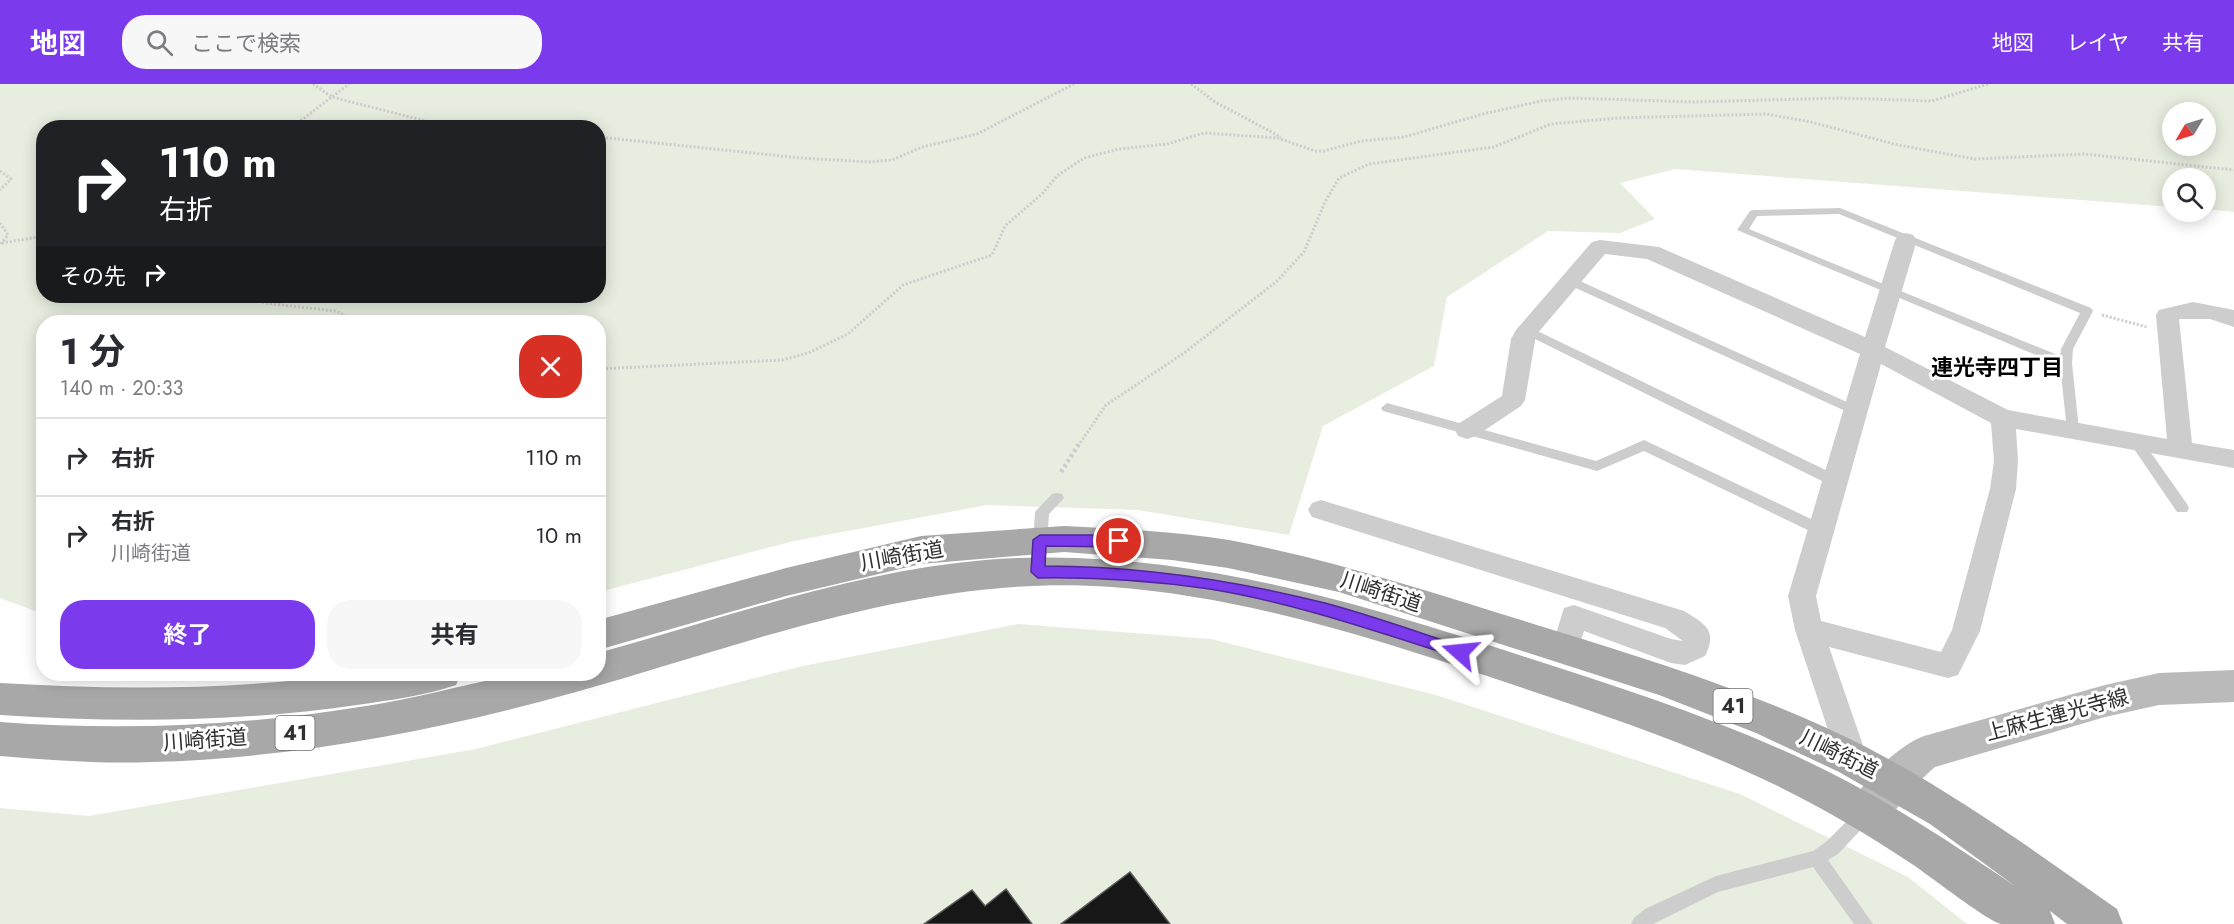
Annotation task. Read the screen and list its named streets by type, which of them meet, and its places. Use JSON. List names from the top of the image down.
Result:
{
  "streets": {
    "main road": ["川崎街道", "41", "上麻生連光寺線"]
  },
  "crossings": [
    ["川崎街道", "上麻生連光寺線"]
  ],
  "districts": ["連光寺四丁目"],
  "north": "bottom left",
  "page": {
    "header": "地図",
    "search": "ここで検索",
    "nav": ["地図", "レイヤ", "共有"],
    "turn": ["110 m", "右折"],
    "then": "その先",
    "heading": ["1 分", "140 m · 20:33"],
    "list": [
      {
        "name": "右折",
        "value": "110 m"
      },
      {
        "name": "右折",
        "note": "川崎街道",
        "value": "10 m"
      }
    ],
    "buttons": ["終了", "共有"]
  }
}
